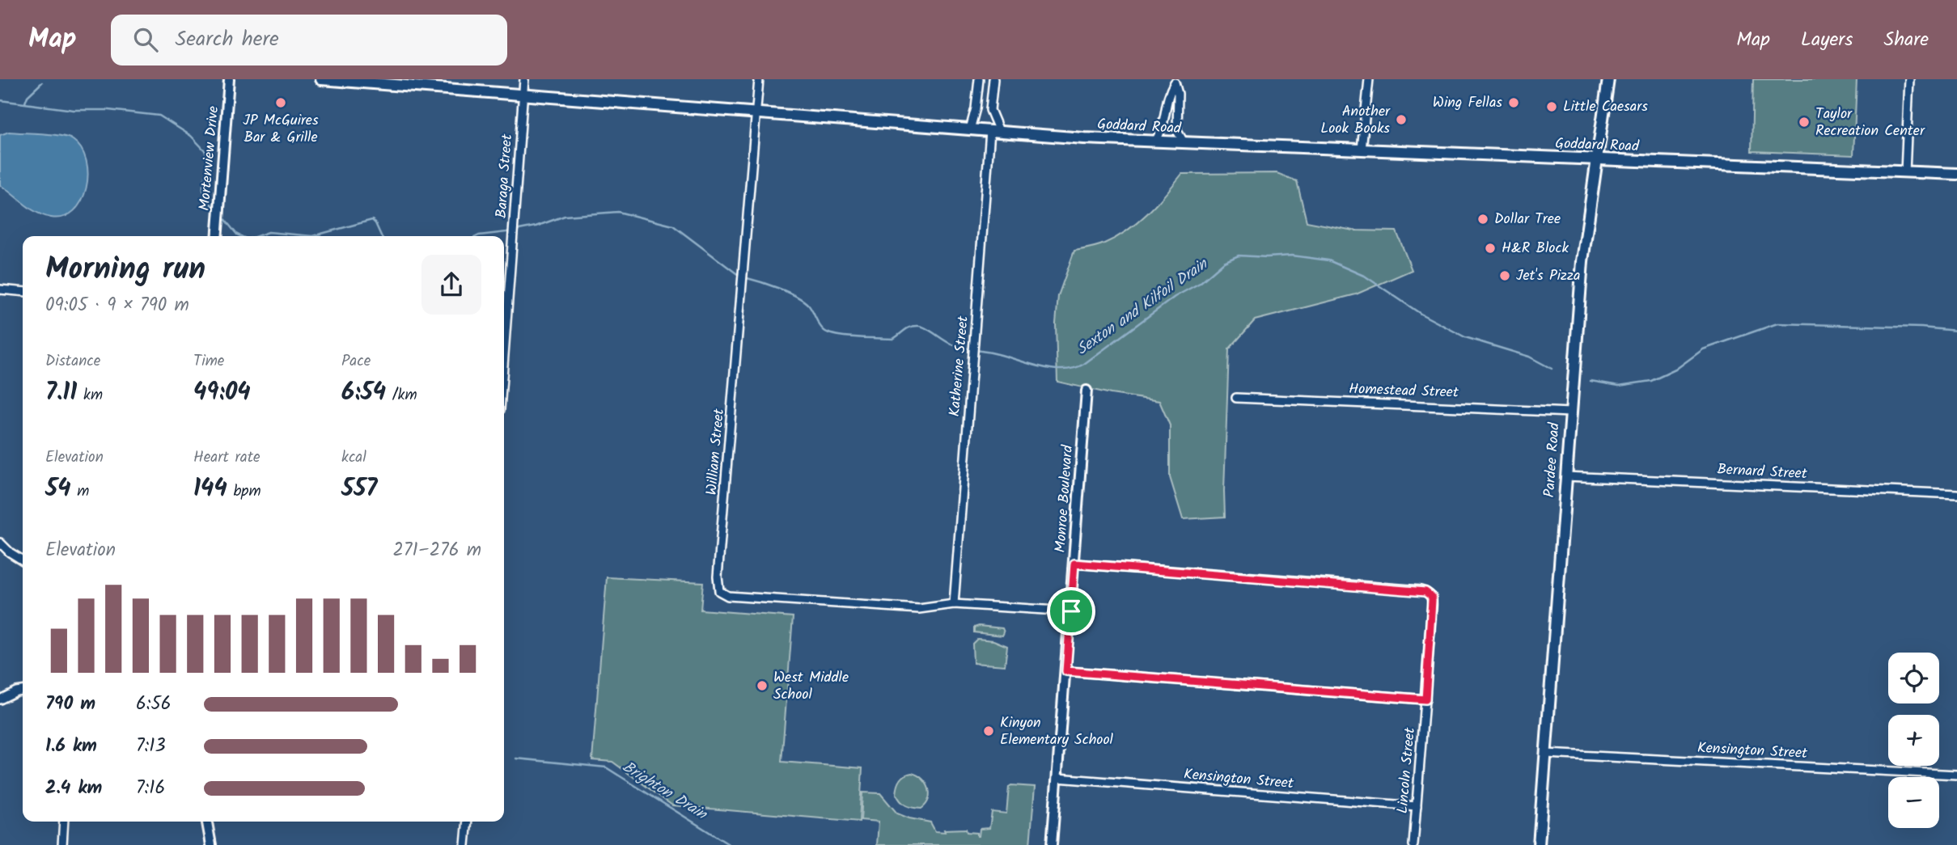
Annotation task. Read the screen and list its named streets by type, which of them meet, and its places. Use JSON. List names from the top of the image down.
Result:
{
  "streets": {
    "main road": ["Goddard Road", "Pardee Road"],
    "street": [
      "Mortenview Drive",
      "Baraga Street",
      "Katherine Street",
      "Homestead Street",
      "William Street",
      "Bernard Street",
      "Monroe Boulevard",
      "Kensington Street",
      "Lincoln Street"
    ]
  },
  "crossings": [
    ["Goddard Road", "Baraga Street"],
    ["Goddard Road", "Katherine Street"],
    ["Goddard Road", "William Street"],
    ["Goddard Road", "Pardee Road"],
    ["Katherine Street", "William Street"],
    ["Homestead Street", "Pardee Road"],
    ["Pardee Road", "Bernard Street"],
    ["Pardee Road", "Kensington Street"],
    ["Monroe Boulevard", "Kensington Street"],
    ["Monroe Boulevard", "Lincoln Street"],
    ["Kensington Street", "Lincoln Street"]
  ],
  "water": ["Sexton and Kilfoil Drain", "Brighton Drain"],
  "places": [
    "JP McGuires Bar & Grille",
    "Wing Fellas",
    "Little Caesars",
    "Another Look Books",
    "Taylor Recreation Center",
    "Dollar Tree",
    "H&R Block",
    "Jet's Pizza",
    "West Middle School",
    "Kinyon Elementary School"
  ],
  "page": {
    "header": "Map",
    "search": "Search here",
    "nav": ["Map", "Layers", "Share"],
    "heading": ["Morning run", "09:05 · 9 × 790 m"],
    "stats": [
      ["Distance", "7.11 km"],
      ["Time", "49:04"],
      ["Pace", "6:54 /km"],
      ["Elevation", "54 m"],
      ["Heart rate", "144 bpm"],
      ["kcal", "557"]
    ],
    "chart": ["Elevation", "271–276 m"],
    "map_buttons": ["+", "−"],
    "list": [
      {
        "name": "790 m",
        "note": "6:56"
      },
      {
        "name": "1.6 km",
        "note": "7:13"
      },
      {
        "name": "2.4 km",
        "note": "7:16"
      }
    ]
  }
}
